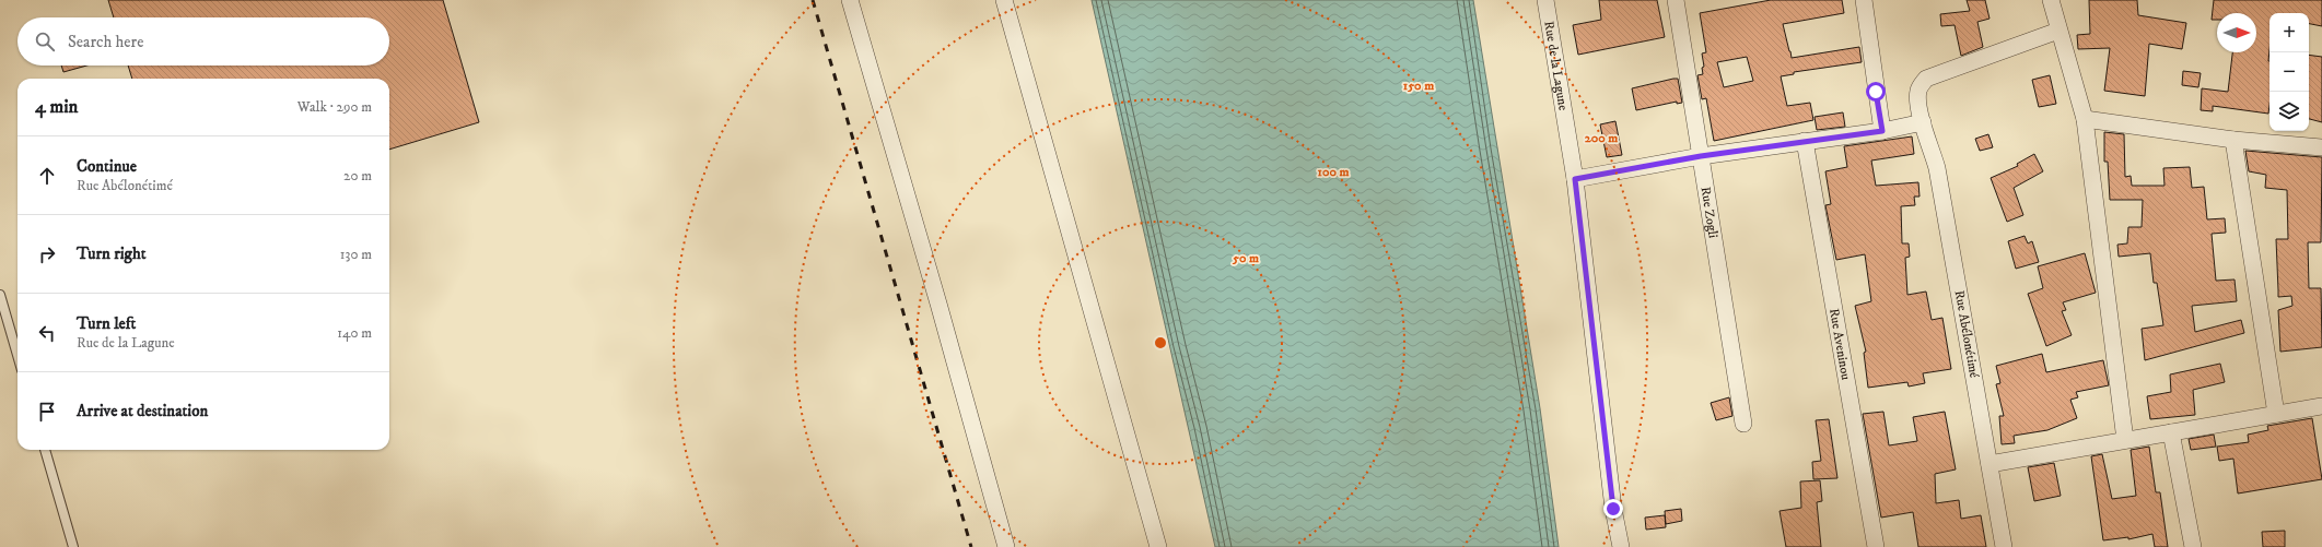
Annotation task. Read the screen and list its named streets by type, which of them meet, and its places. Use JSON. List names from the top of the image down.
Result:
{
  "streets": {
    "street": [
      "Rue de la Lagune",
      "Rue Zogli",
      "Rue Abélonétimé",
      "Rue Aveninou"
    ]
  },
  "north": "right",
  "page": {
    "map_buttons": ["+", "−"],
    "search": "Search here",
    "heading": ["4 min", "Walk · 290 m"],
    "list": [
      ["Continue", "Rue Abélonétimé", "20 m"],
      ["Turn right", "130 m"],
      ["Turn left", "Rue de la Lagune", "140 m"],
      "Arrive at destination"
    ]
  },
  "rings": [
    "150 m",
    "200 m",
    "100 m",
    "50 m"
  ]
}
